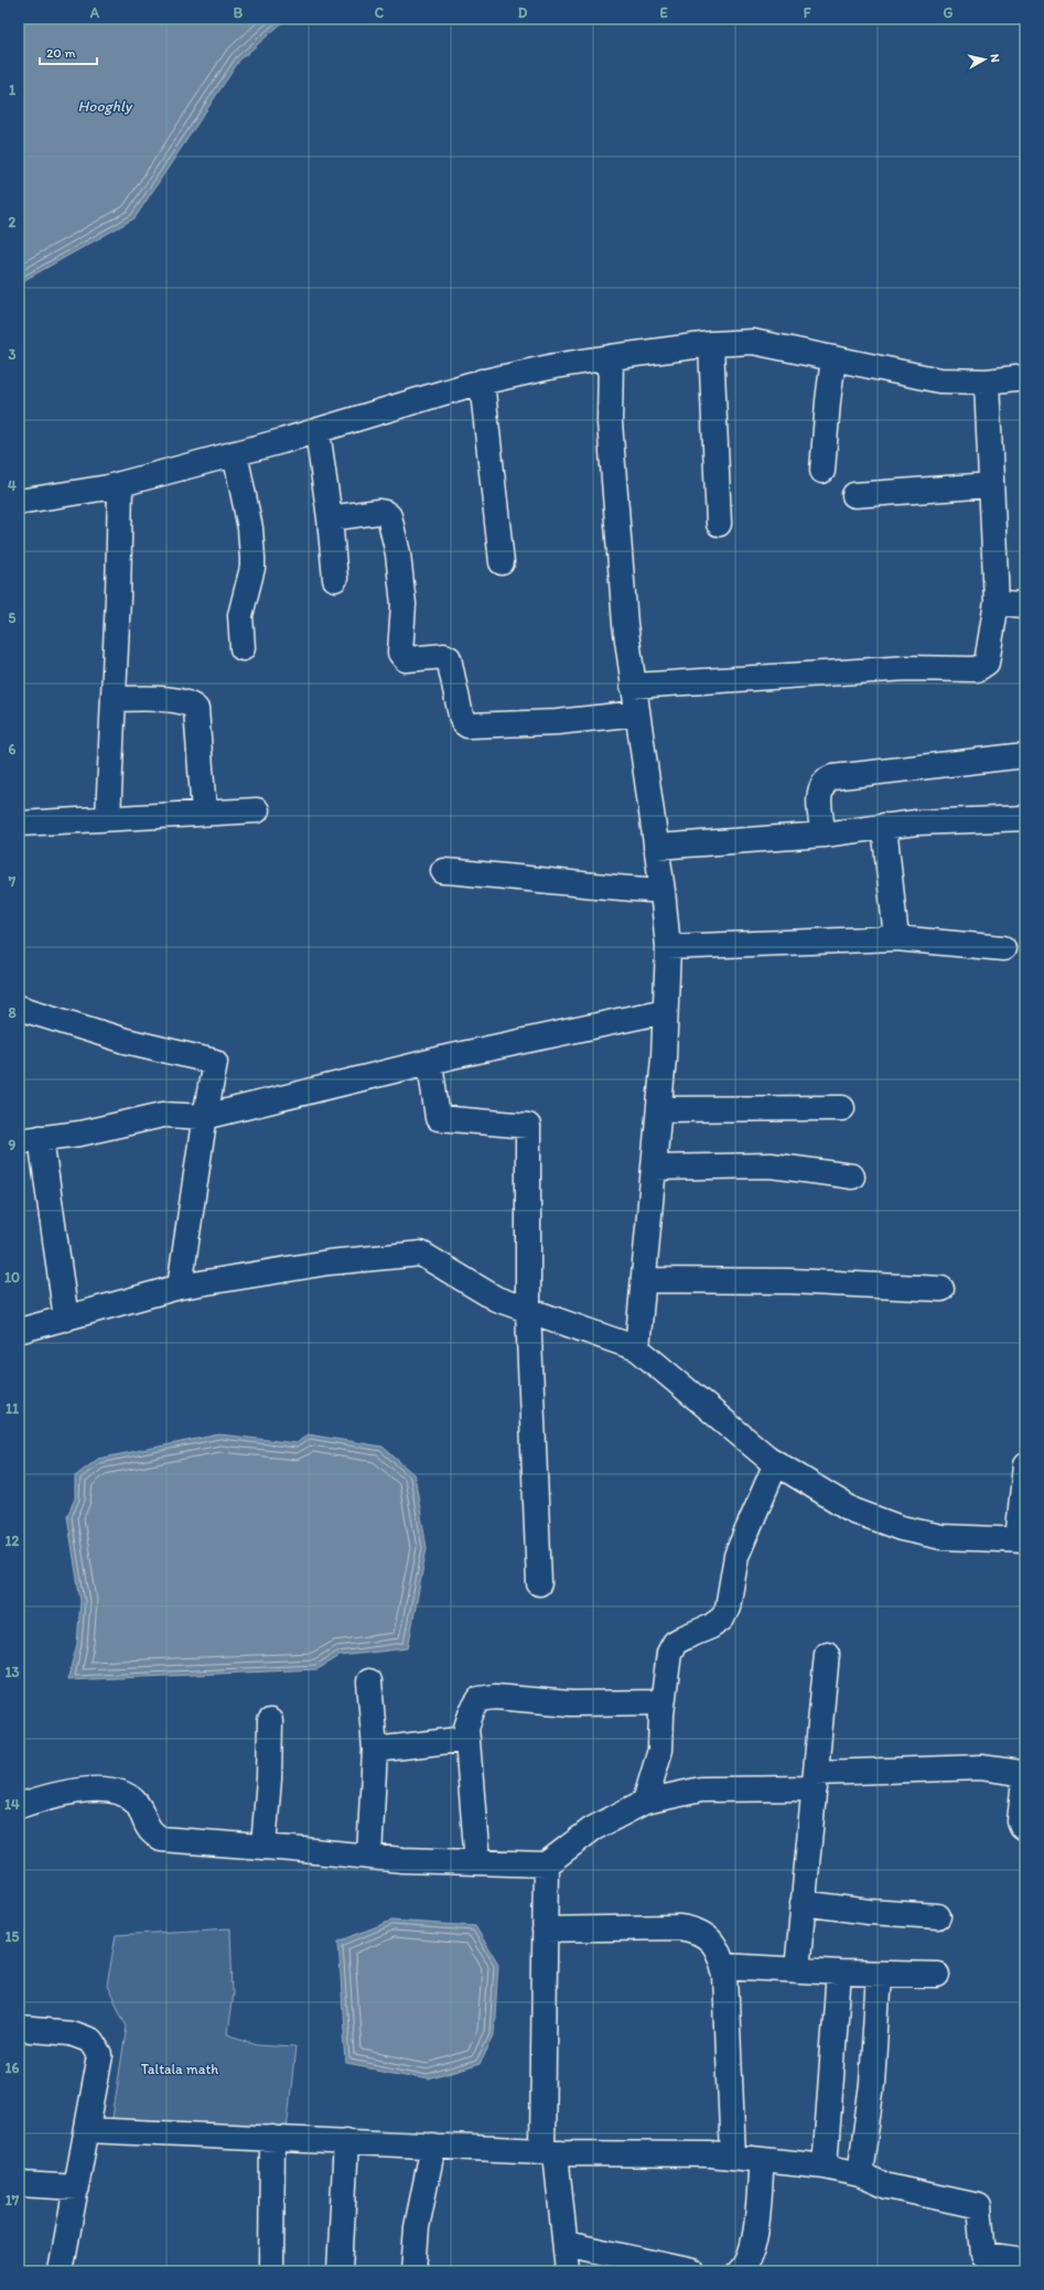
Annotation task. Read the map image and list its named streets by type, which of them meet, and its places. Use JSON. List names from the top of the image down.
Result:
{
  "water": ["Hooghly"],
  "parks": ["Taltala math"],
  "scale_bar": "20 m",
  "north": "right",
  "grid": {
    "columns": [
      "A",
      "B",
      "C",
      "D",
      "E",
      "F",
      "G"
    ],
    "rows": [
      "1",
      "2",
      "3",
      "4",
      "5",
      "6",
      "7",
      "8",
      "9",
      "10",
      "11",
      "12",
      "13",
      "14",
      "15",
      "16",
      "17"
    ]
  }
}
